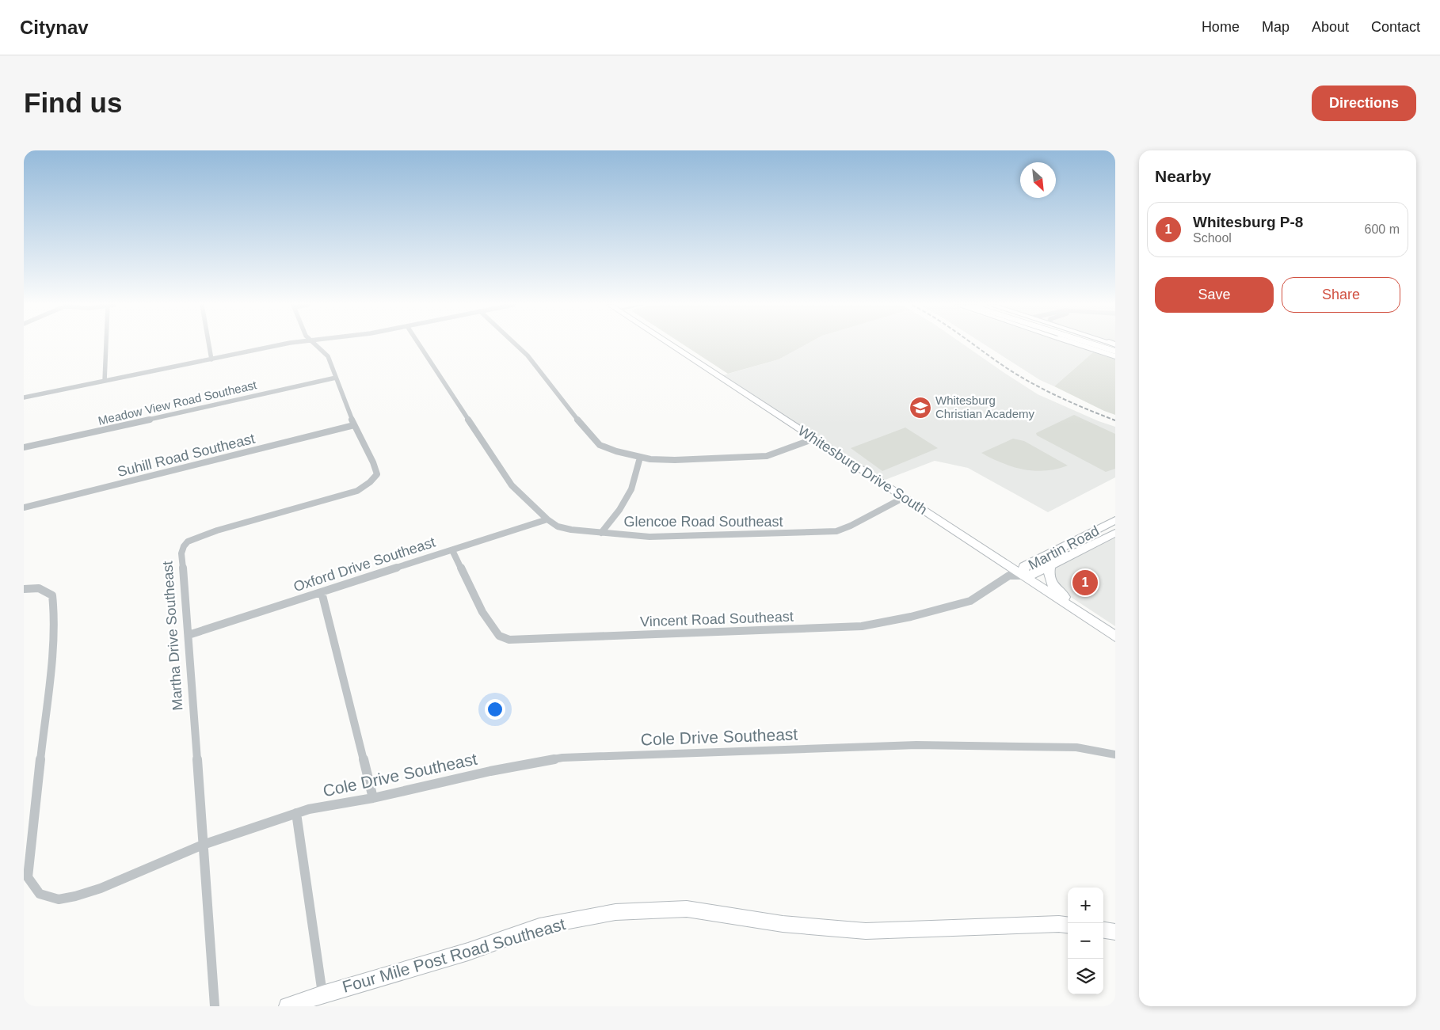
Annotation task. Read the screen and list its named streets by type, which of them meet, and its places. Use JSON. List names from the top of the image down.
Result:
{
  "streets": {
    "main road": ["Whitesburg Drive South", "Martin Road", "Four Mile Post Road Southeast"],
    "street": [
      "Meadow View Road Southeast",
      "Suhill Road Southeast",
      "Glencoe Road Southeast",
      "Oxford Drive Southeast",
      "Vincent Road Southeast",
      "Martha Drive Southeast",
      "Cole Drive Southeast"
    ]
  },
  "crossings": [
    ["Meadow View Road Southeast", "Martha Drive Southeast"],
    ["Suhill Road Southeast", "Martha Drive Southeast"],
    ["Whitesburg Drive South", "Glencoe Road Southeast"],
    ["Whitesburg Drive South", "Martin Road"],
    ["Whitesburg Drive South", "Vincent Road Southeast"],
    ["Glencoe Road Southeast", "Oxford Drive Southeast"],
    ["Martin Road", "Vincent Road Southeast"],
    ["Oxford Drive Southeast", "Vincent Road Southeast"],
    ["Oxford Drive Southeast", "Martha Drive Southeast"],
    ["Martha Drive Southeast", "Cole Drive Southeast"]
  ],
  "places": {
    "school or university": ["Whitesburg Christian Academy"]
  },
  "north": "bottom right",
  "page": {
    "header": "Citynav",
    "nav": [
      "Home",
      "Map",
      "About",
      "Contact"
    ],
    "buttons": [
      "Directions",
      ["Save", "Share"]
    ],
    "title": "Find us",
    "heading": "Nearby",
    "list": [
      {
        "mark": "1",
        "name": "Whitesburg P-8",
        "note": "School",
        "value": "600 m"
      }
    ],
    "pins": "1",
    "map_buttons": ["+", "−"]
  }
}
